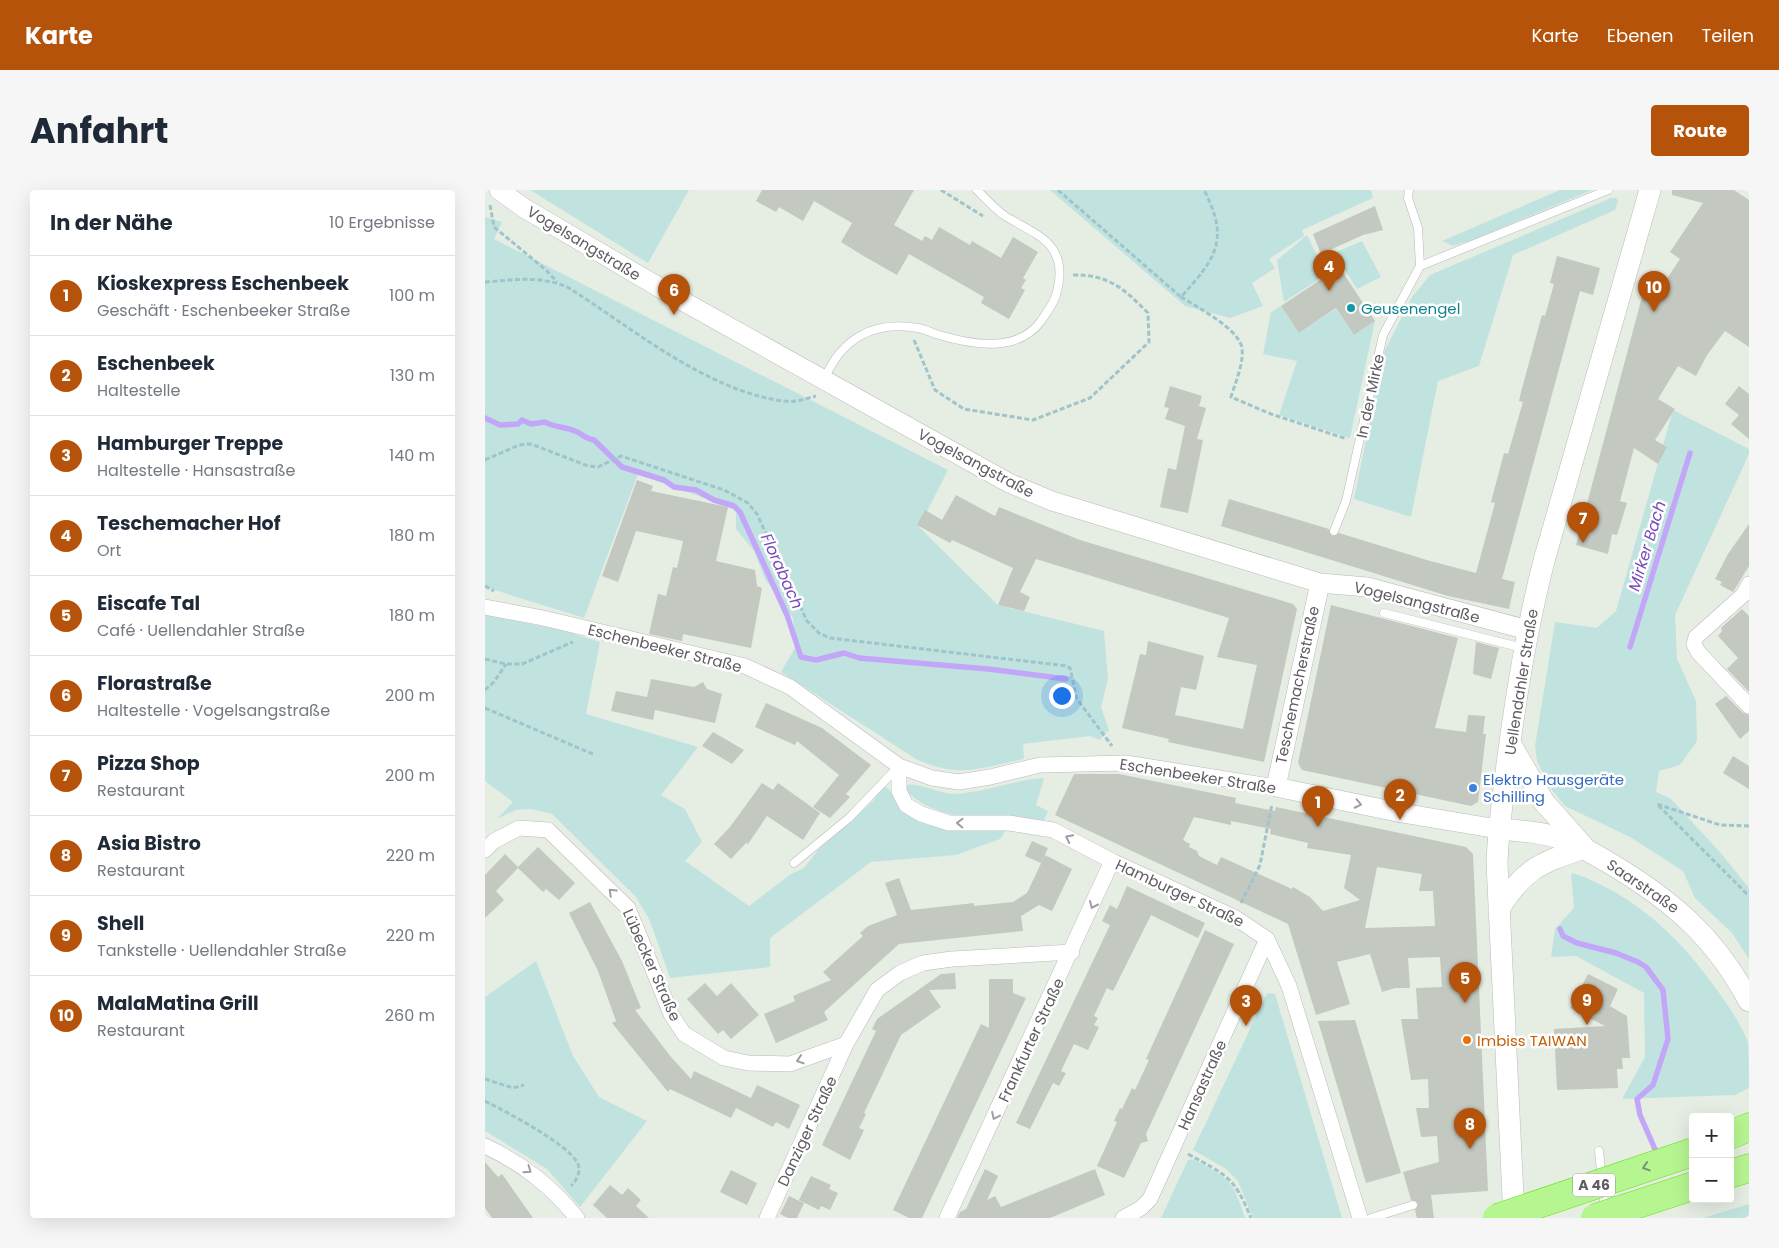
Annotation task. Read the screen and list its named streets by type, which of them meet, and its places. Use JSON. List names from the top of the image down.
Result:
{
  "streets": {
    "highway": ["A 46"],
    "main road": ["Uellendahler Straße", "Saarstraße"],
    "street": [
      "Vogelsangstraße",
      "Eschenbeeker Straße",
      "Teschemacherstraße",
      "Hamburger Straße",
      "Lübecker Straße",
      "Frankfurter Straße",
      "Hansastraße",
      "Danziger Straße"
    ],
    "lane": ["In der Mirke"]
  },
  "crossings": [
    ["Vogelsangstraße", "Uellendahler Straße"],
    ["Vogelsangstraße", "Teschemacherstraße"],
    ["Eschenbeeker Straße", "Uellendahler Straße"],
    ["Eschenbeeker Straße", "Teschemacherstraße"],
    ["Eschenbeeker Straße", "Saarstraße"],
    ["Eschenbeeker Straße", "Hamburger Straße"],
    ["Uellendahler Straße", "Saarstraße"],
    ["Hamburger Straße", "Frankfurter Straße"],
    ["Hamburger Straße", "Hansastraße"],
    ["Lübecker Straße", "Danziger Straße"]
  ],
  "one_way": ["Hamburger Straße", "Lübecker Straße", "Frankfurter Straße"],
  "water": ["Mirker Bach", "Florabach"],
  "places": ["Geusenengel", "Elektro Hausgeräte Schilling", "Imbiss TAIWAN"],
  "page": {
    "header": "Karte",
    "nav": ["Karte", "Ebenen", "Teilen"],
    "title": "Anfahrt",
    "buttons": "Route",
    "heading": ["In der Nähe", "10 Ergebnisse"],
    "pins": [
      "4",
      "10",
      "6",
      "7",
      "2",
      "1",
      "5",
      "9",
      "3",
      "8"
    ],
    "list": [
      {
        "mark": "1",
        "name": "Kioskexpress Eschenbeek",
        "note": "Geschäft · Eschenbeeker Straße",
        "value": "100 m"
      },
      {
        "mark": "2",
        "name": "Eschenbeek",
        "note": "Haltestelle",
        "value": "130 m"
      },
      {
        "mark": "3",
        "name": "Hamburger Treppe",
        "note": "Haltestelle · Hansastraße",
        "value": "140 m"
      },
      {
        "mark": "4",
        "name": "Teschemacher Hof",
        "note": "Ort",
        "value": "180 m"
      },
      {
        "mark": "5",
        "name": "Eiscafe Tal",
        "note": "Café · Uellendahler Straße",
        "value": "180 m"
      },
      {
        "mark": "6",
        "name": "Florastraße",
        "note": "Haltestelle · Vogelsangstraße",
        "value": "200 m"
      },
      {
        "mark": "7",
        "name": "Pizza Shop",
        "note": "Restaurant",
        "value": "200 m"
      },
      {
        "mark": "8",
        "name": "Asia Bistro",
        "note": "Restaurant",
        "value": "220 m"
      },
      {
        "mark": "9",
        "name": "Shell",
        "note": "Tankstelle · Uellendahler Straße",
        "value": "220 m"
      },
      {
        "mark": "10",
        "name": "MalaMatina Grill",
        "note": "Restaurant",
        "value": "260 m"
      }
    ],
    "map_buttons": ["+", "−"]
  }
}
